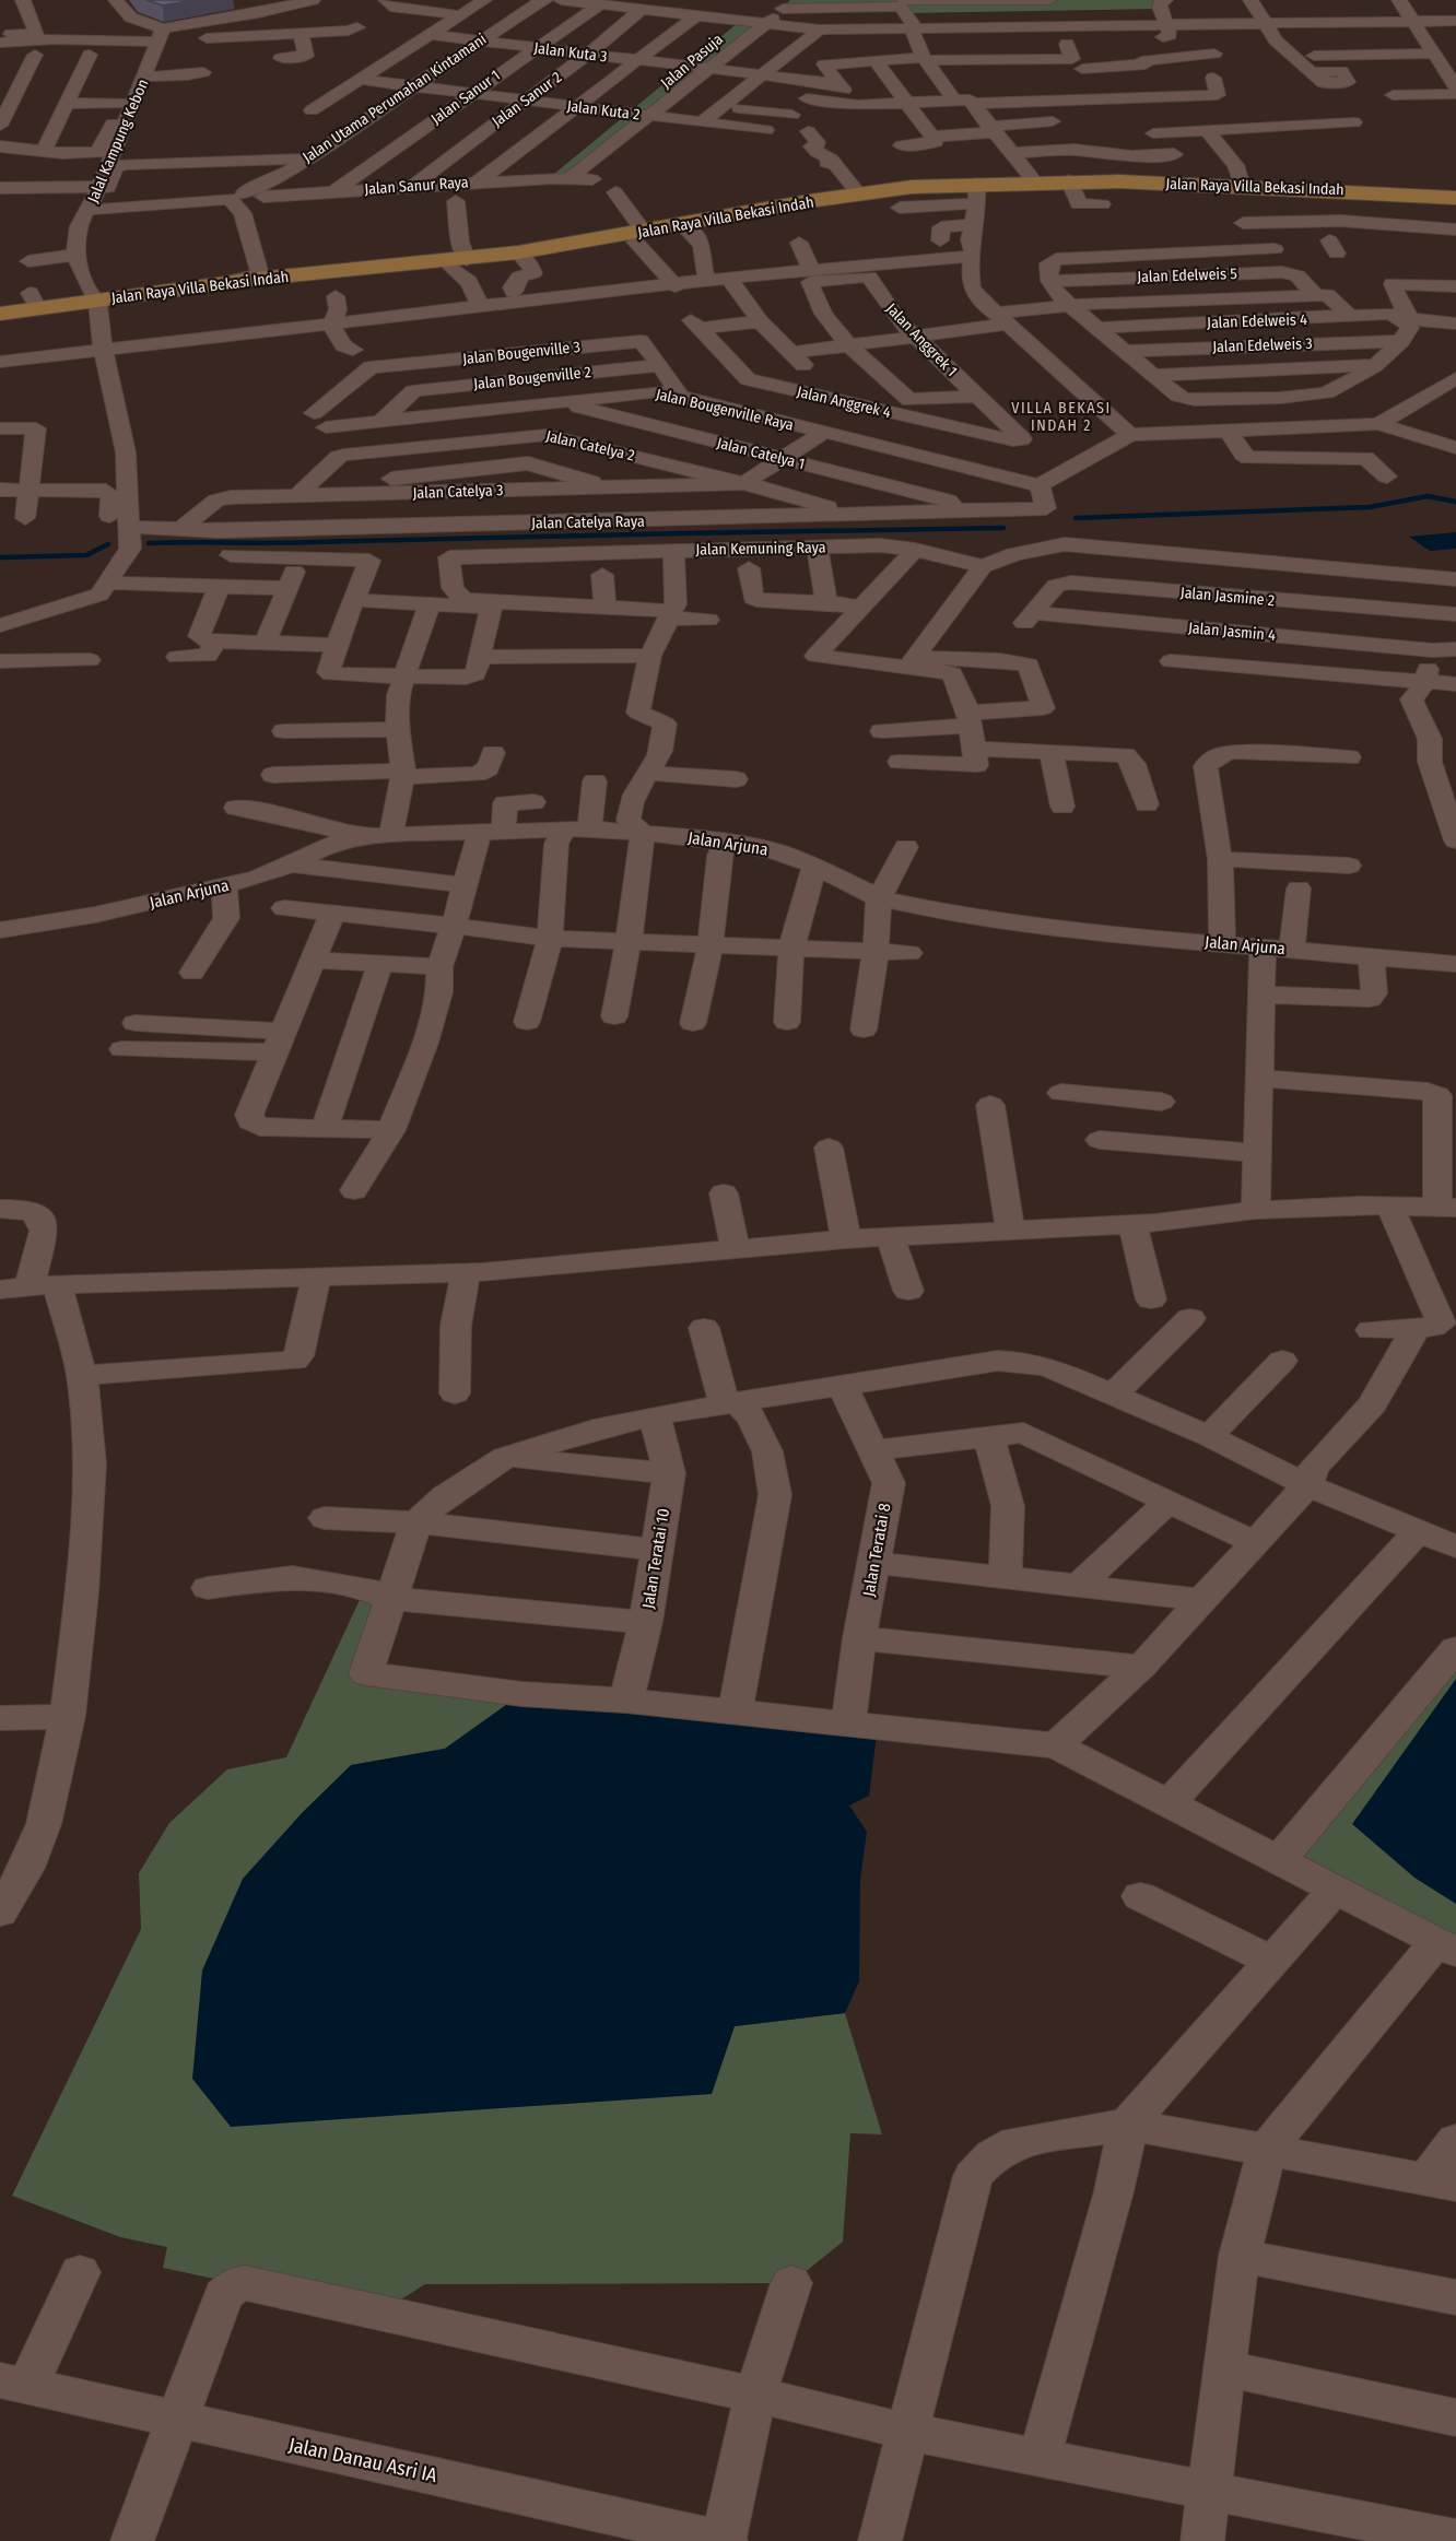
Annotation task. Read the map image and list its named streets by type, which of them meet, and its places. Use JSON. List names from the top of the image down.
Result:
{
  "streets": {
    "main road": ["Jalan Raya Villa Bekasi Indah"],
    "street": [
      "Jalan Kuta 3",
      "Jalan Pasuja",
      "Jalan Sanur 1",
      "Jalan Utama Perumahan Kintamani",
      "Jalan Sanur 2",
      "Jalan Kuta 2",
      "Jalal Kampung Kebon",
      "Jalan Sanur Raya",
      "Jalan Edelweis 5",
      "Jalan Edelweis 4",
      "Jalan Anggrek 1",
      "Jalan Edelweis 3",
      "Jalan Bougenville 3",
      "Jalan Bougenville 2",
      "Jalan Anggrek 4",
      "Jalan Bougenville Raya",
      "Jalan Catelya 2",
      "Jalan Catelya 1",
      "Jalan Catelya 3",
      "Jalan Catelya Raya",
      "Jalan Kemuning Raya",
      "Jalan Jasmine 2",
      "Jalan Jasmin 4",
      "Jalan Arjuna",
      "Jalan Teratai 8",
      "Jalan Teratai 10",
      "Jalan Danau Asri IA"
    ]
  },
  "crossings": [
    ["Jalan Kuta 3", "Jalan Pasuja"],
    ["Jalan Kuta 3", "Jalan Sanur 1"],
    ["Jalan Kuta 3", "Jalan Utama Perumahan Kintamani"],
    ["Jalan Kuta 3", "Jalan Sanur 2"],
    ["Jalan Pasuja", "Jalan Kuta 2"],
    ["Jalan Pasuja", "Jalan Sanur Raya"],
    ["Jalan Sanur 1", "Jalan Kuta 2"],
    ["Jalan Sanur 1", "Jalan Sanur Raya"],
    ["Jalan Utama Perumahan Kintamani", "Jalan Kuta 2"],
    ["Jalan Utama Perumahan Kintamani", "Jalan Sanur Raya"],
    ["Jalan Sanur 2", "Jalan Kuta 2"],
    ["Jalan Sanur 2", "Jalan Sanur Raya"],
    ["Jalan Edelweis 4", "Jalan Edelweis 3"],
    ["Jalan Anggrek 1", "Jalan Anggrek 4"],
    ["Jalan Bougenville 3", "Jalan Bougenville 2"],
    ["Jalan Bougenville 3", "Jalan Bougenville Raya"],
    ["Jalan Bougenville 2", "Jalan Bougenville Raya"],
    ["Jalan Bougenville Raya", "Jalan Catelya 1"],
    ["Jalan Catelya 2", "Jalan Catelya 3"],
    ["Jalan Catelya 2", "Jalan Catelya Raya"],
    ["Jalan Catelya 1", "Jalan Catelya Raya"],
    ["Jalan Catelya 3", "Jalan Catelya Raya"],
    ["Jalan Jasmine 2", "Jalan Jasmin 4"]
  ],
  "districts": ["VILLA BEKASI INDAH 2"]
}
